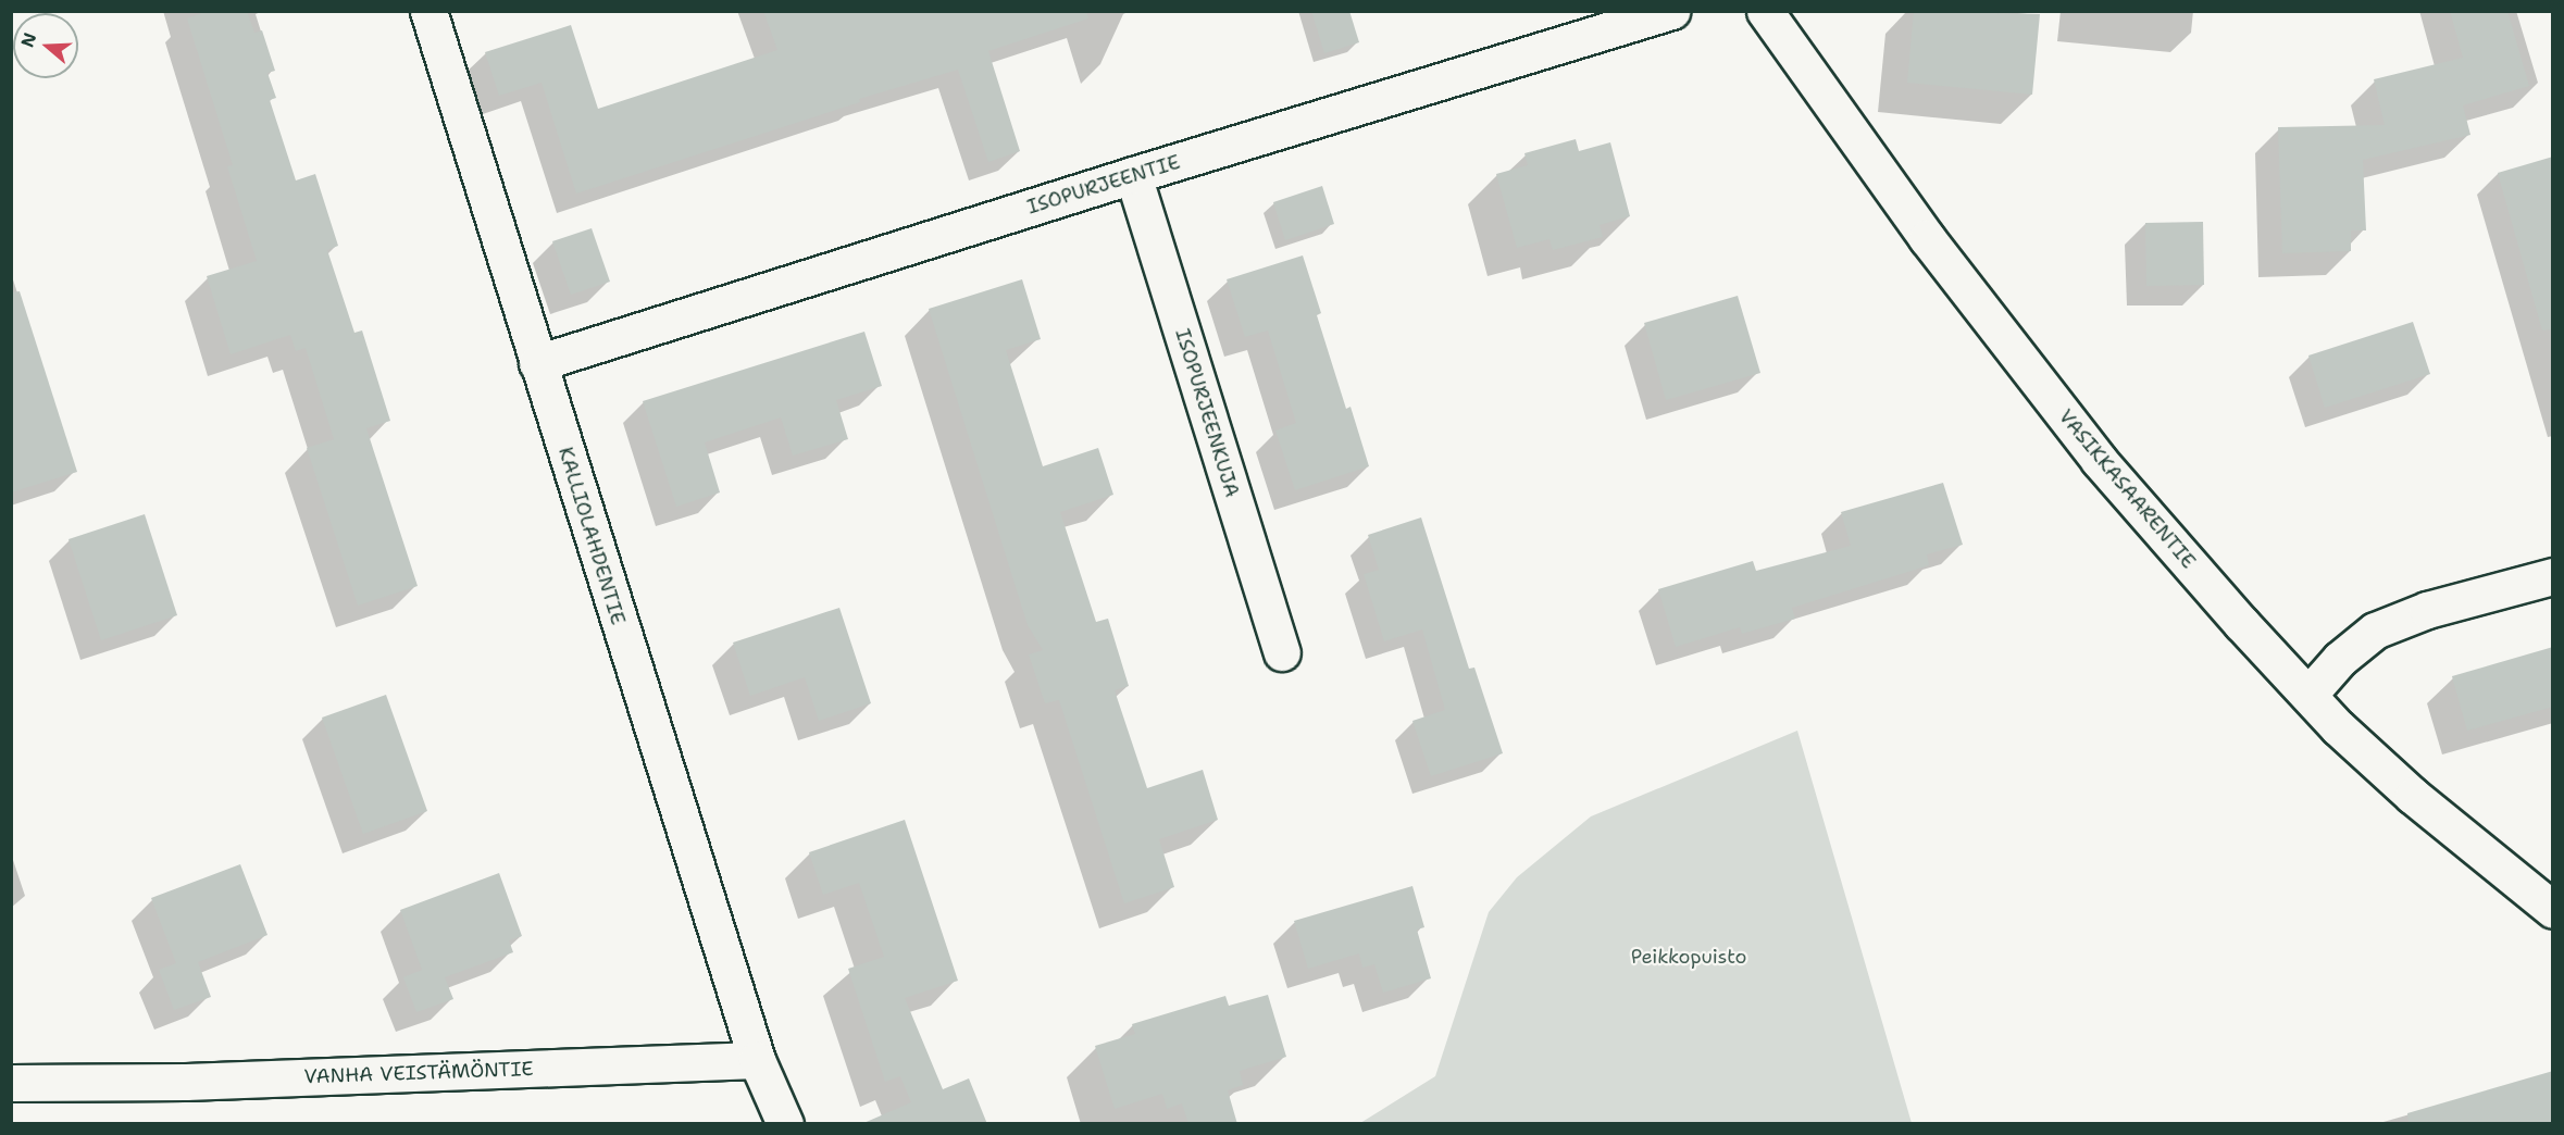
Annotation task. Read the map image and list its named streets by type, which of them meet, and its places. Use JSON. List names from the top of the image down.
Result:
{
  "streets": {
    "street": [
      "ISOPURJEENTIE",
      "ISOPURJEENKUJA",
      "VASIKKASAARENTIE",
      "KALLIOLAHDENTIE",
      "VANHA VEISTÄMÖNTIE"
    ]
  },
  "crossings": [
    ["ISOPURJEENTIE", "ISOPURJEENKUJA"],
    ["ISOPURJEENTIE", "KALLIOLAHDENTIE"],
    ["KALLIOLAHDENTIE", "VANHA VEISTÄMÖNTIE"]
  ],
  "parks": ["Peikkopuisto"],
  "north": "left"
}
